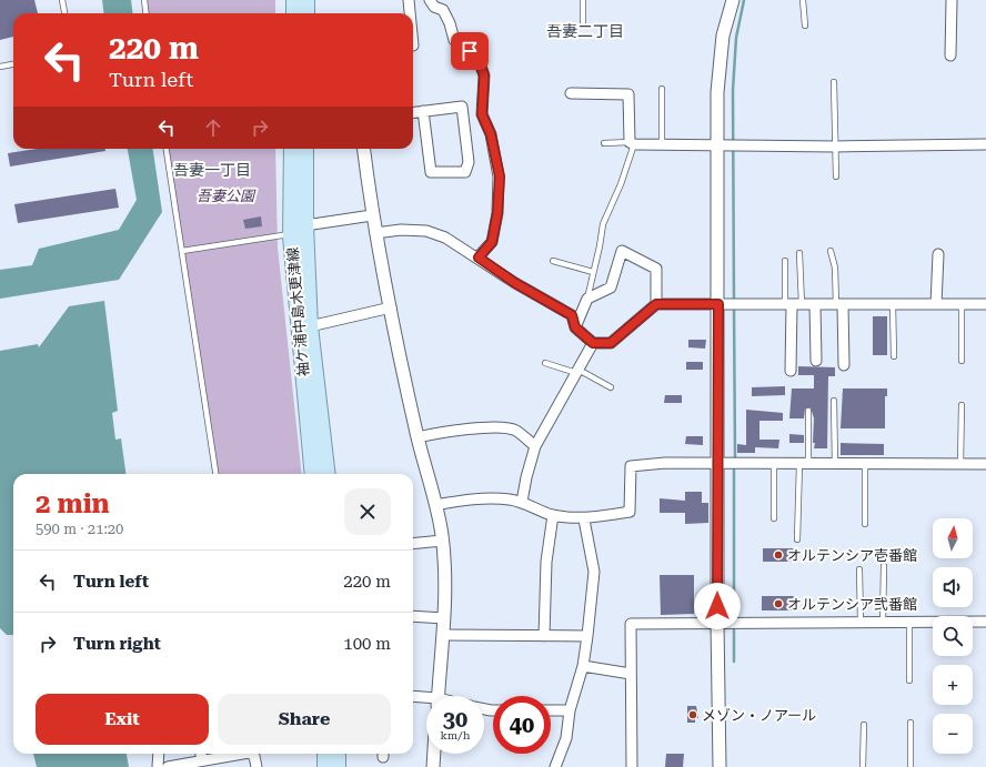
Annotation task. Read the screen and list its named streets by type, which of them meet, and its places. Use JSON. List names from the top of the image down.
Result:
{
  "streets": {
    "main road": ["袖ケ浦中島木更津線"]
  },
  "districts": ["吾妻二丁目", "吾妻一丁目"],
  "parks": ["吾妻公園"],
  "places": ["オルテンシア壱番館", "オルテンシア弐番館", "メゾン・ノアール"],
  "north": "top",
  "page": {
    "turn": ["220 m", "Turn left"],
    "heading": ["2 min", "590 m · 21:20"],
    "map_buttons": ["+", "−"],
    "list": [
      {
        "name": "Turn left",
        "value": "220 m"
      },
      {
        "name": "Turn right",
        "value": "100 m"
      }
    ],
    "buttons": ["Exit", "Share"],
    "speed": "30 km/h",
    "limit": "40"
  }
}
